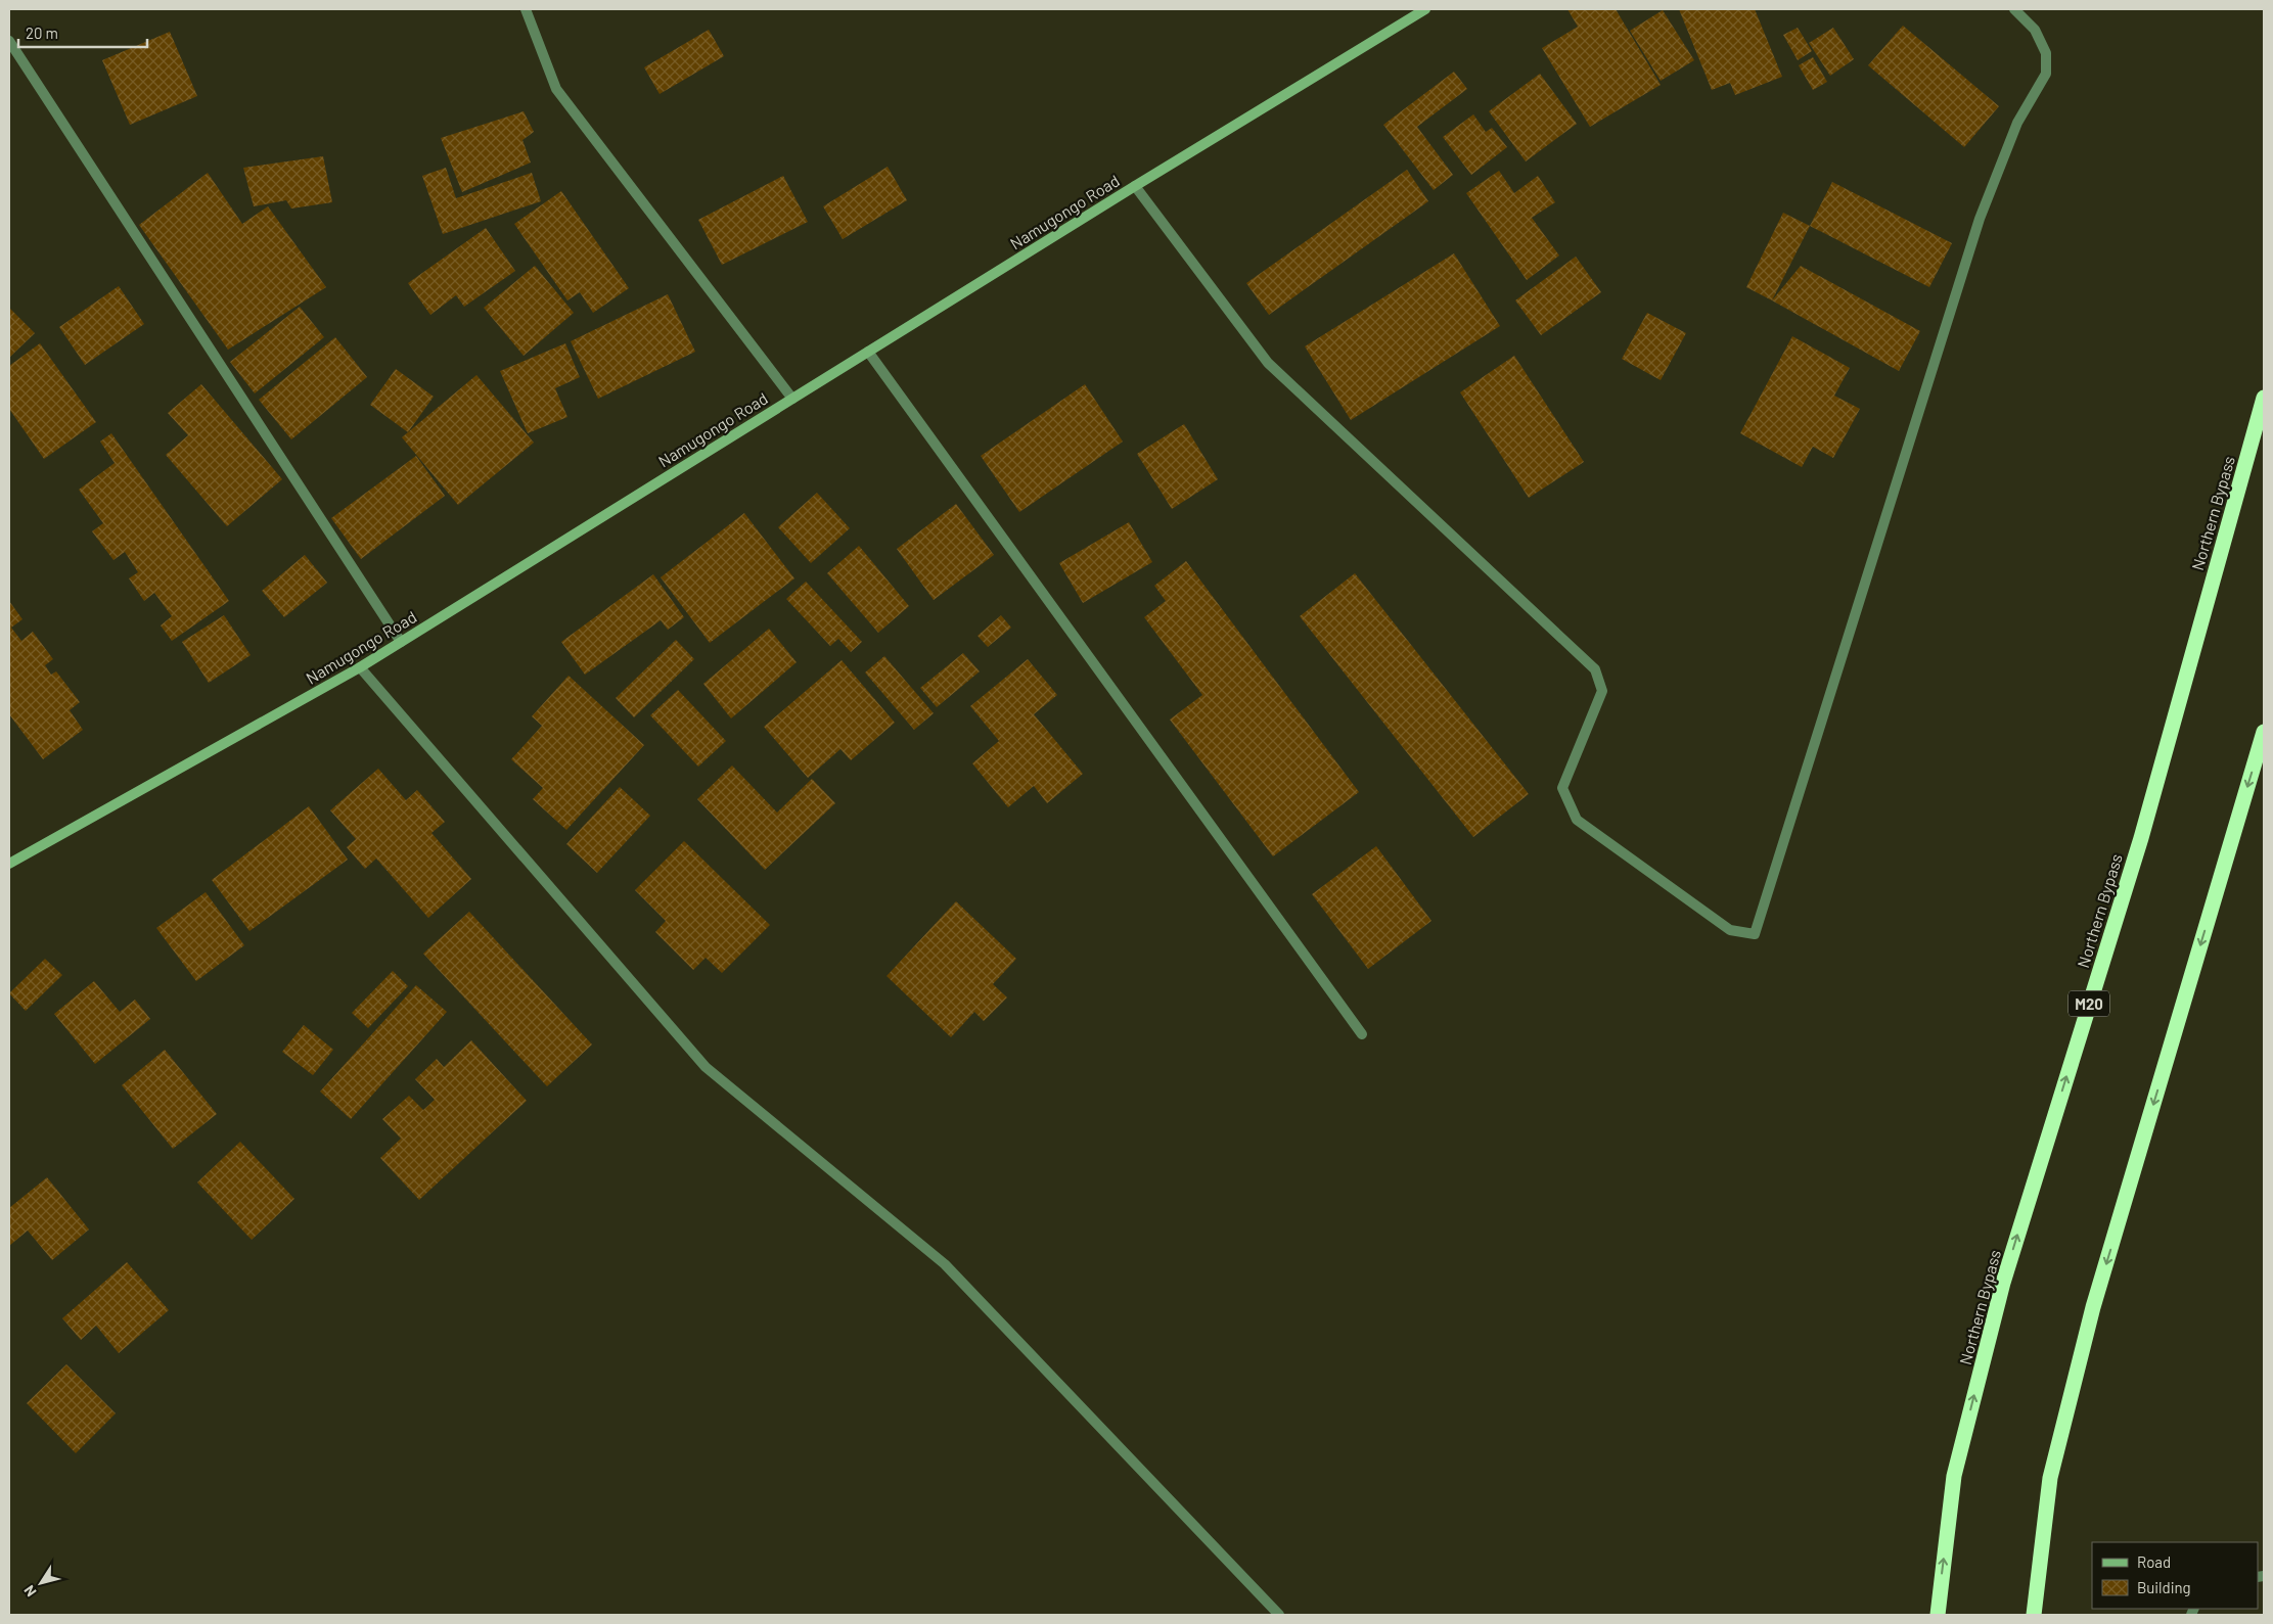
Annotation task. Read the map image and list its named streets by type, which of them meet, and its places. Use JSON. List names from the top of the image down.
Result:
{
  "streets": {
    "highway": ["Northern Bypass", "M20"],
    "main road": ["Namugongo Road"]
  },
  "legend": ["Road", "Building"],
  "scale_bar": "20 m",
  "north": "bottom left"
}
